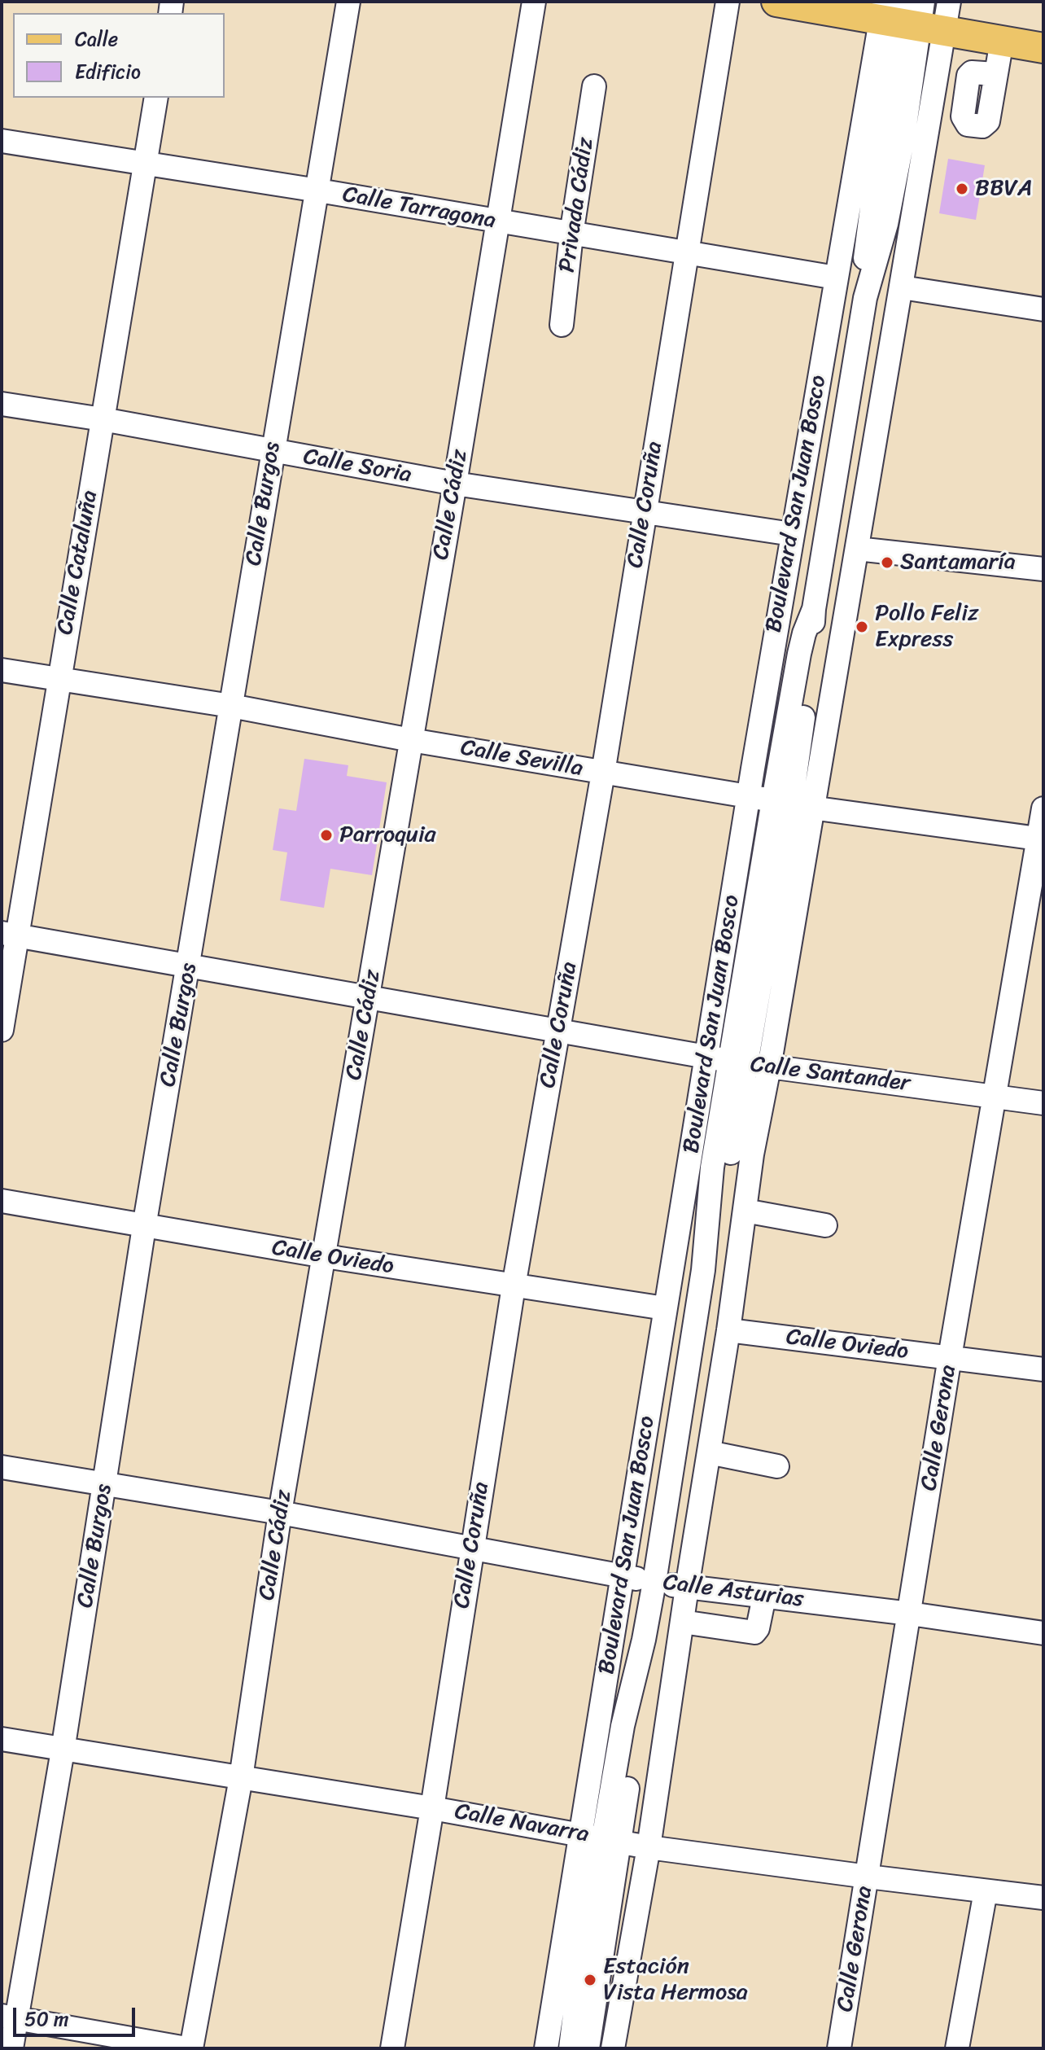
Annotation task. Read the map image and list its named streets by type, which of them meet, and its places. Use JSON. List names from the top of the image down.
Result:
{
  "streets": {
    "street": [
      "Privada Cádiz",
      "Calle Tarragona",
      "Calle Soria",
      "Calle Burgos",
      "Boulevard San Juan Bosco",
      "Calle Cádiz",
      "Calle Coruña",
      "Calle Cataluña",
      "Calle Sevilla",
      "Calle Santander",
      "Calle Oviedo",
      "Calle Gerona",
      "Calle Asturias",
      "Calle Navarra"
    ]
  },
  "crossings": [
    ["Privada Cádiz", "Calle Tarragona"],
    ["Calle Tarragona", "Calle Burgos"],
    ["Calle Tarragona", "Boulevard San Juan Bosco"],
    ["Calle Tarragona", "Calle Cádiz"],
    ["Calle Tarragona", "Calle Coruña"],
    ["Calle Tarragona", "Calle Cataluña"],
    ["Calle Soria", "Calle Burgos"],
    ["Calle Soria", "Boulevard San Juan Bosco"],
    ["Calle Soria", "Calle Cádiz"],
    ["Calle Soria", "Calle Coruña"],
    ["Calle Soria", "Calle Cataluña"],
    ["Calle Burgos", "Calle Sevilla"],
    ["Calle Burgos", "Calle Santander"],
    ["Calle Burgos", "Calle Oviedo"],
    ["Calle Burgos", "Calle Asturias"],
    ["Calle Burgos", "Calle Navarra"],
    ["Boulevard San Juan Bosco", "Calle Sevilla"],
    ["Boulevard San Juan Bosco", "Calle Santander"],
    ["Boulevard San Juan Bosco", "Calle Oviedo"],
    ["Boulevard San Juan Bosco", "Calle Asturias"],
    ["Boulevard San Juan Bosco", "Calle Navarra"],
    ["Calle Cádiz", "Calle Sevilla"],
    ["Calle Cádiz", "Calle Santander"],
    ["Calle Cádiz", "Calle Oviedo"],
    ["Calle Cádiz", "Calle Asturias"],
    ["Calle Cádiz", "Calle Navarra"],
    ["Calle Coruña", "Calle Sevilla"],
    ["Calle Coruña", "Calle Santander"],
    ["Calle Coruña", "Calle Oviedo"],
    ["Calle Coruña", "Calle Asturias"],
    ["Calle Coruña", "Calle Navarra"],
    ["Calle Cataluña", "Calle Sevilla"],
    ["Calle Cataluña", "Calle Santander"],
    ["Calle Sevilla", "Calle Gerona"],
    ["Calle Santander", "Calle Gerona"],
    ["Calle Oviedo", "Calle Gerona"],
    ["Calle Gerona", "Calle Asturias"],
    ["Calle Gerona", "Calle Navarra"]
  ],
  "places": [
    "BBVA",
    "Santamaría",
    "Pollo Feliz Express",
    "Parroquia",
    "Estación Vista Hermosa"
  ],
  "legend": ["Calle", "Edificio"],
  "scale_bar": "50 m"
}
